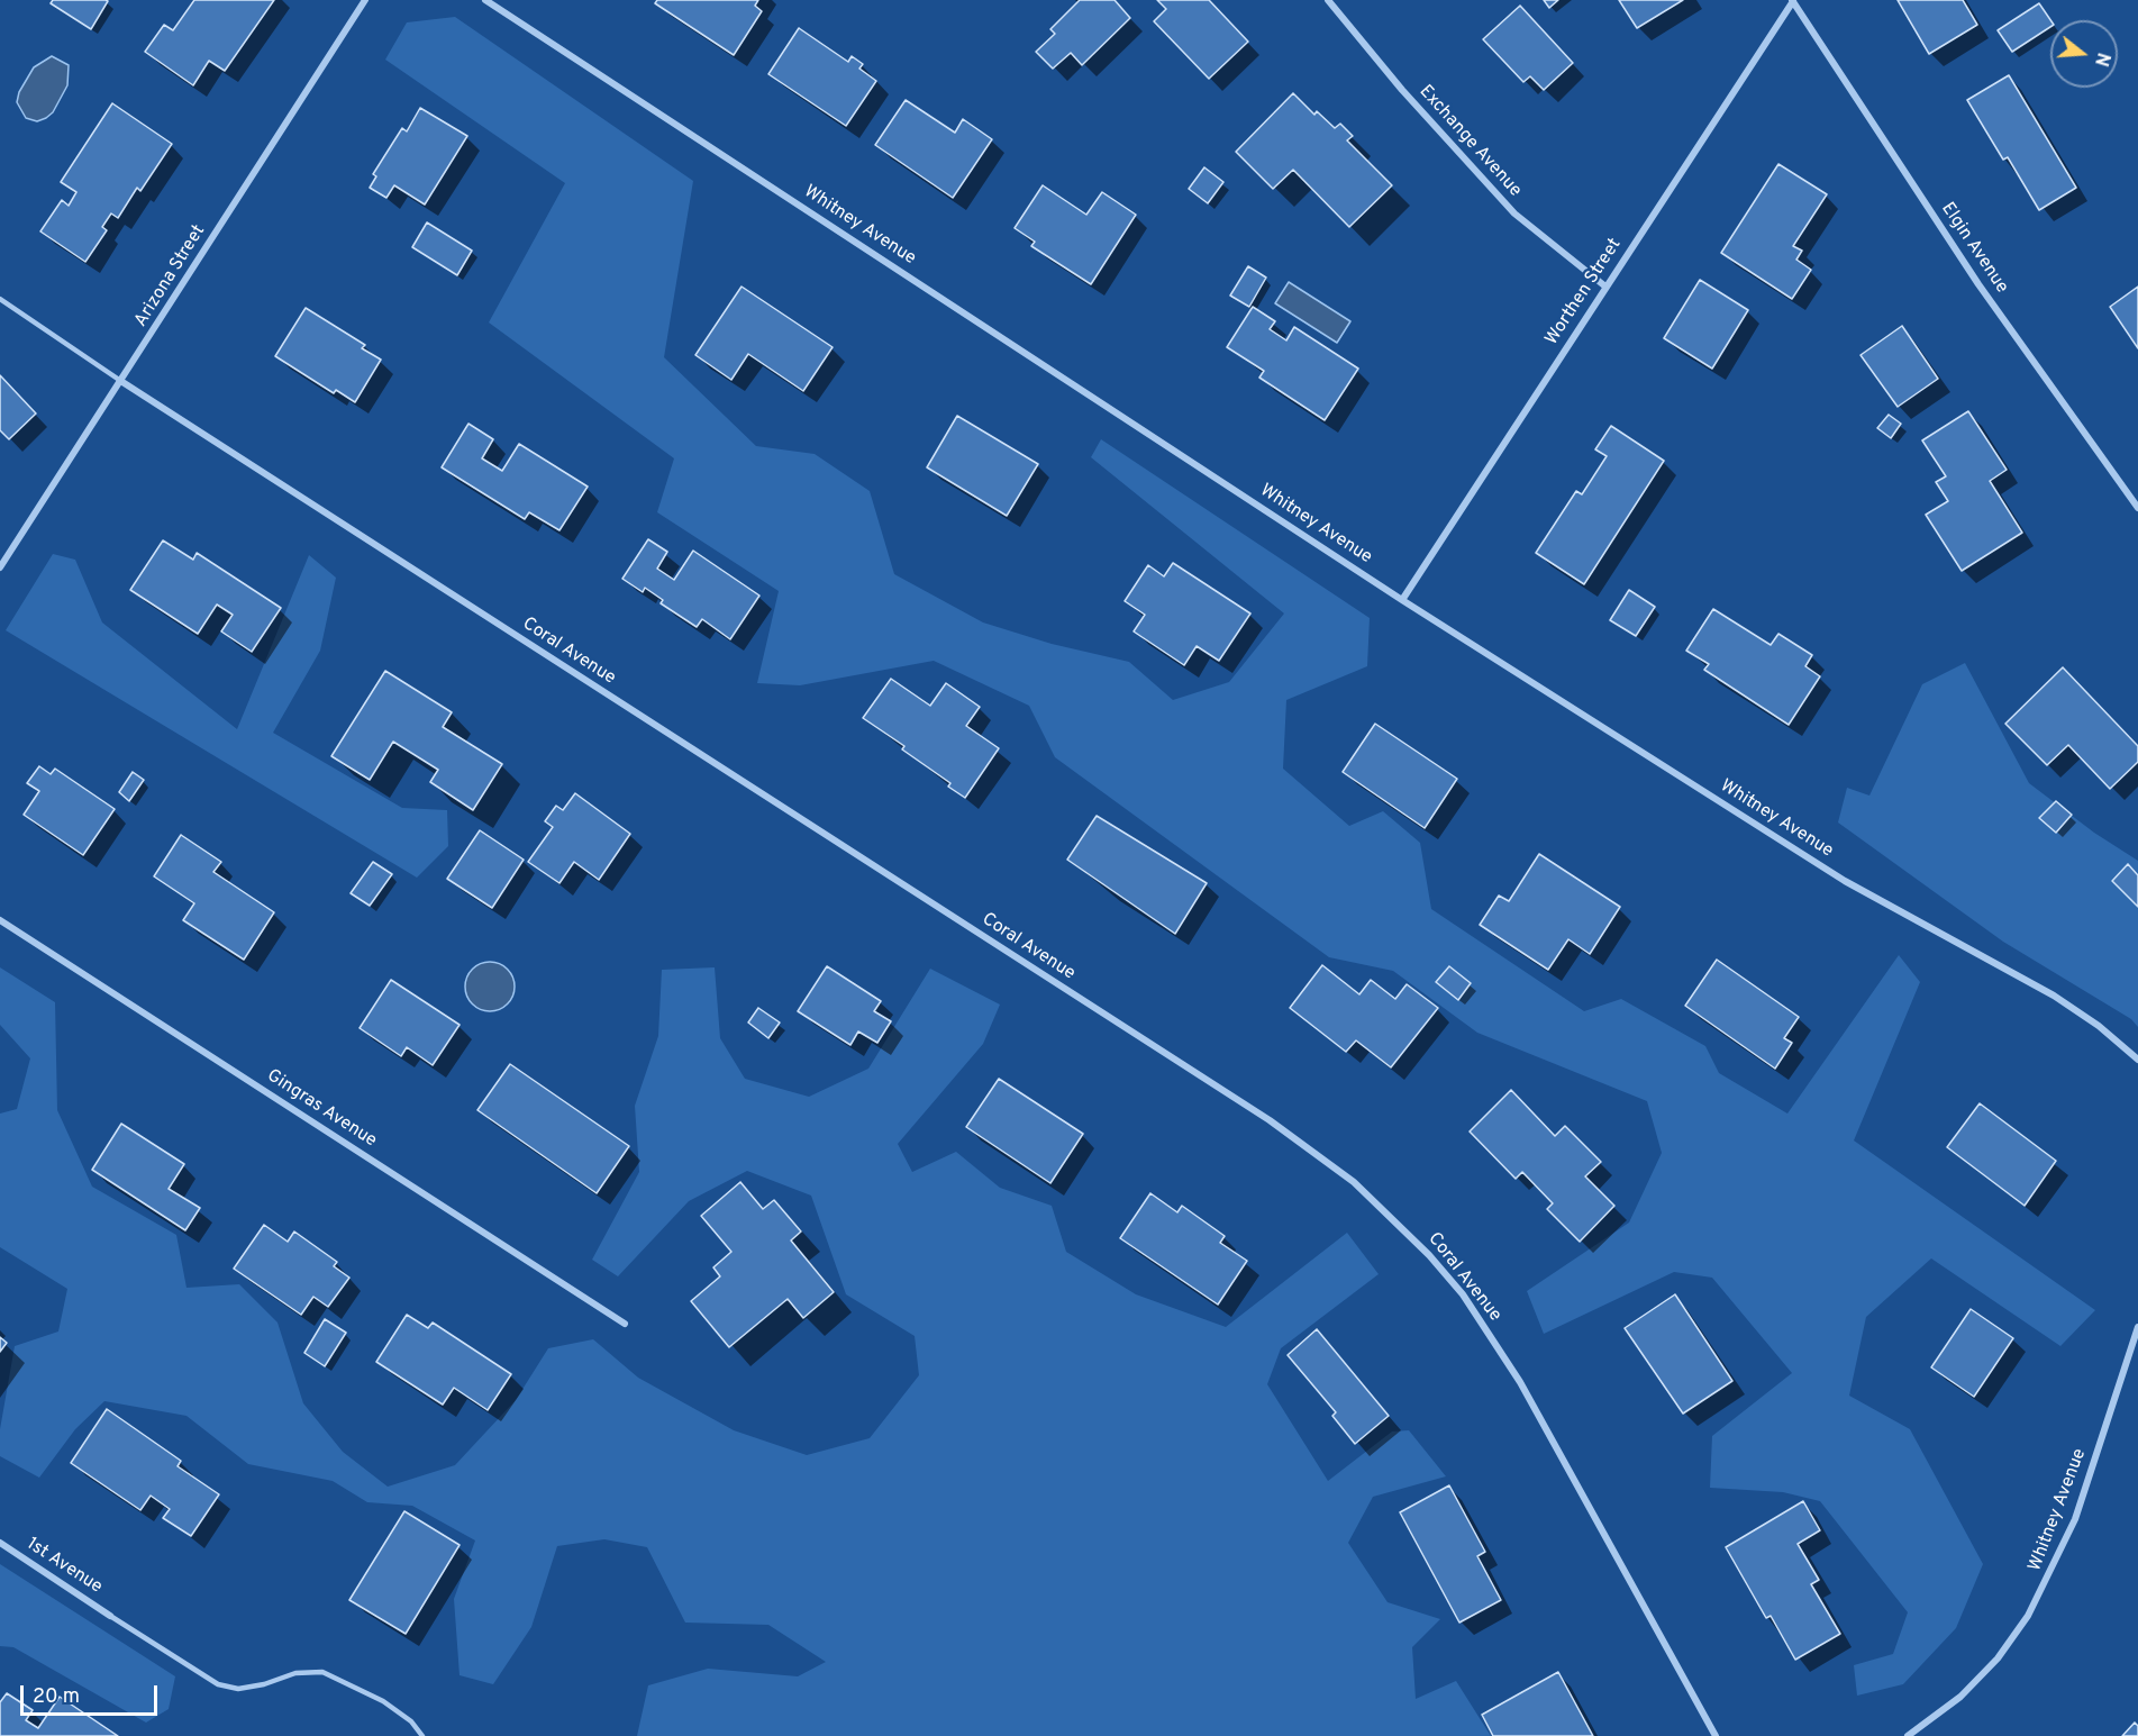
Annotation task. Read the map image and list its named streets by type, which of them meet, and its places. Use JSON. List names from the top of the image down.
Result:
{
  "streets": {
    "street": [
      "Exchange Avenue",
      "Whitney Avenue",
      "Elgin Avenue",
      "Arizona Street",
      "Worthen Street",
      "Coral Avenue",
      "Gingras Avenue",
      "1st Avenue"
    ]
  },
  "crossings": [
    ["Exchange Avenue", "Worthen Street"],
    ["Whitney Avenue", "Worthen Street"],
    ["Elgin Avenue", "Worthen Street"],
    ["Arizona Street", "Coral Avenue"]
  ],
  "scale_bar": "20 m",
  "north": "right"
}
